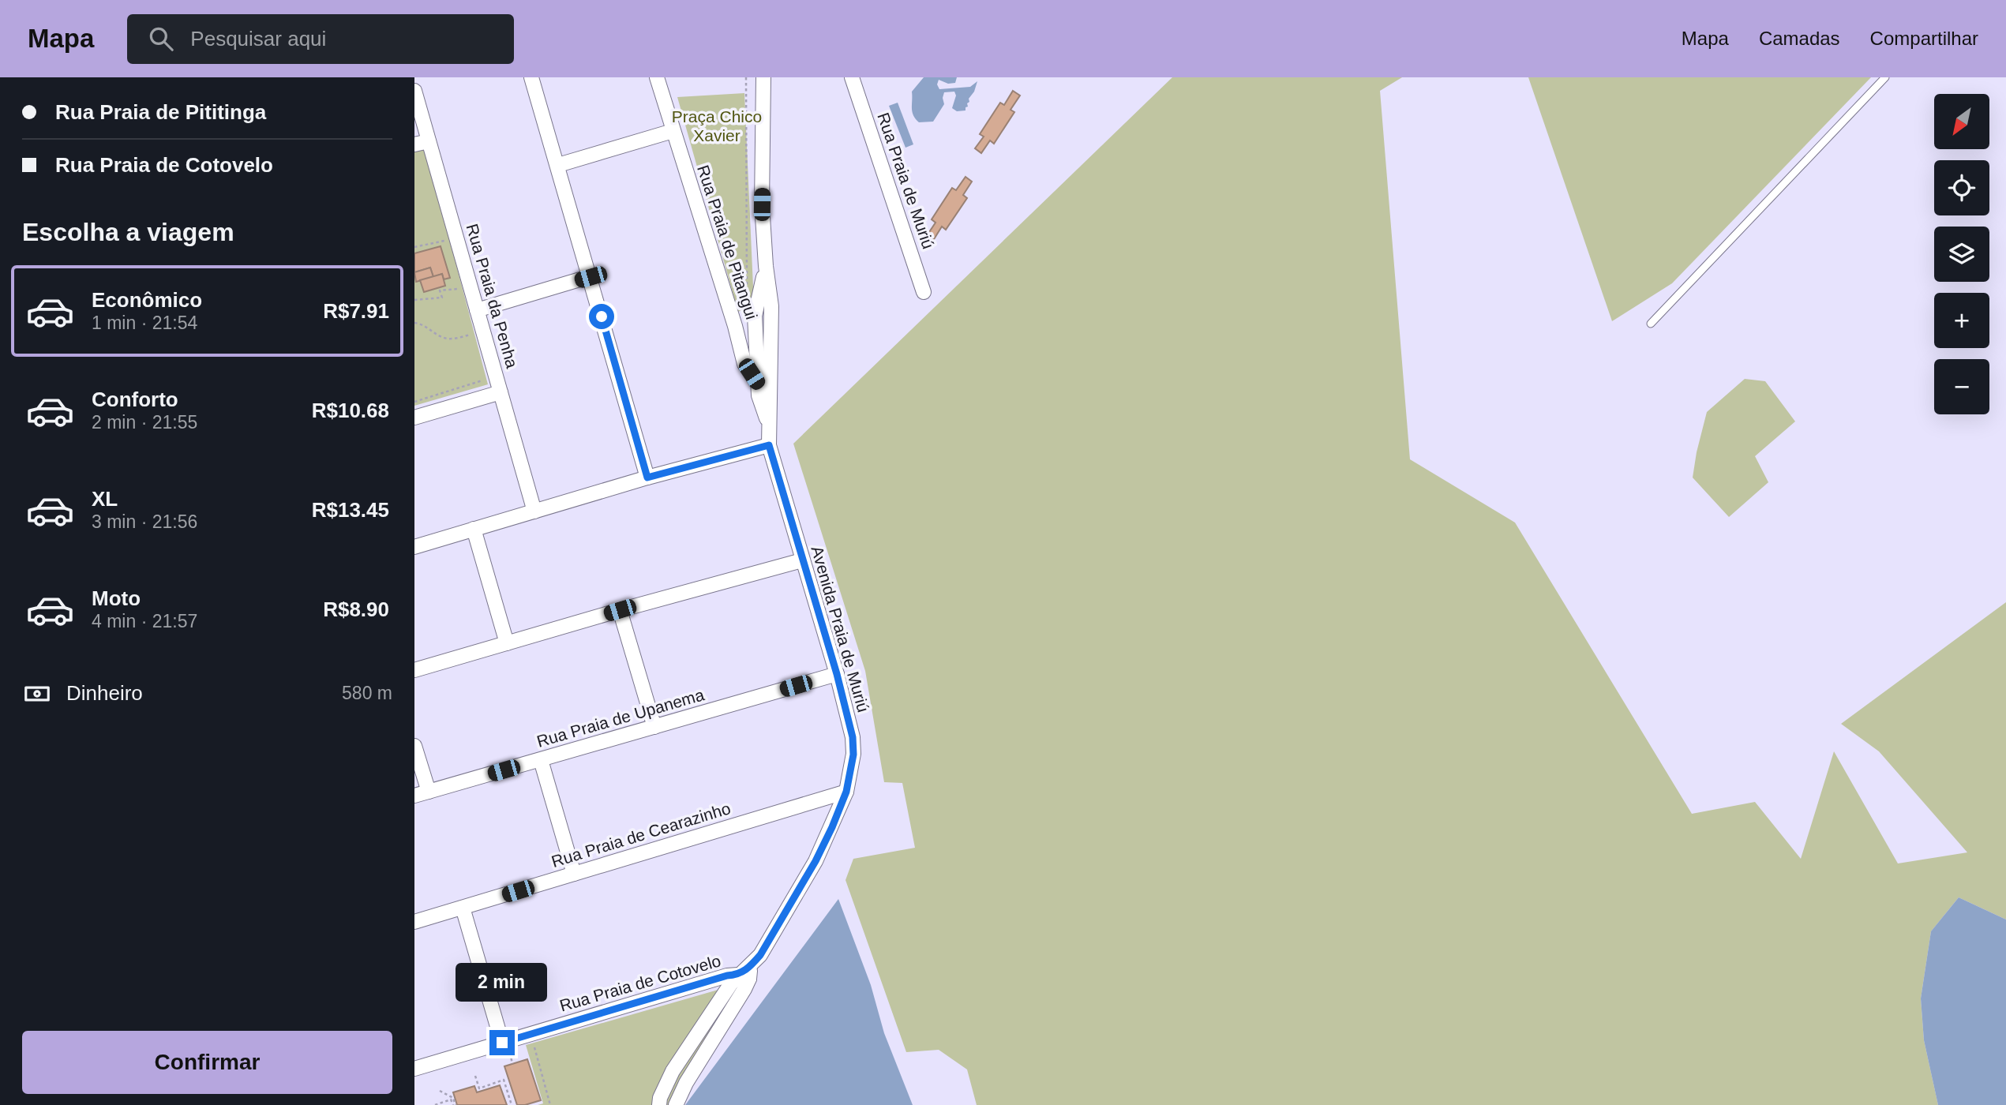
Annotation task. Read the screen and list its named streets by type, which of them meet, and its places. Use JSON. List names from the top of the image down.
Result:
{
  "streets": {
    "street": [
      "Rua Praia de Muriú",
      "Rua Praia de Pitangui",
      "Rua Praia da Penha",
      "Avenida Praia de Muriú",
      "Rua Praia de Upanema",
      "Rua Praia de Cearazinho",
      "Rua Praia de Cotovelo"
    ]
  },
  "crossings": [
    ["Avenida Praia de Muriú", "Rua Praia de Upanema"],
    ["Avenida Praia de Muriú", "Rua Praia de Cearazinho"],
    ["Avenida Praia de Muriú", "Rua Praia de Cotovelo"]
  ],
  "parks": ["Praça Chico Xavier"],
  "north": "bottom left",
  "page": {
    "header": "Mapa",
    "search": "Pesquisar aqui",
    "nav": ["Mapa", "Camadas", "Compartilhar"],
    "banner": ["Rua Praia de Pititinga", "Rua Praia de Cotovelo"],
    "map_buttons": ["+", "−"],
    "heading": "Escolha a viagem",
    "list": [
      {
        "name": "Econômico",
        "note": "1 min · 21:54",
        "value": "R$7.91"
      },
      {
        "name": "Conforto",
        "note": "2 min · 21:55",
        "value": "R$10.68"
      },
      {
        "name": "XL",
        "note": "3 min · 21:56",
        "value": "R$13.45"
      },
      {
        "name": "Moto",
        "note": "4 min · 21:57",
        "value": "R$8.90"
      }
    ],
    "pay": ["Dinheiro", "580 m"],
    "bubble": "2 min",
    "buttons": "Confirmar"
  }
}
